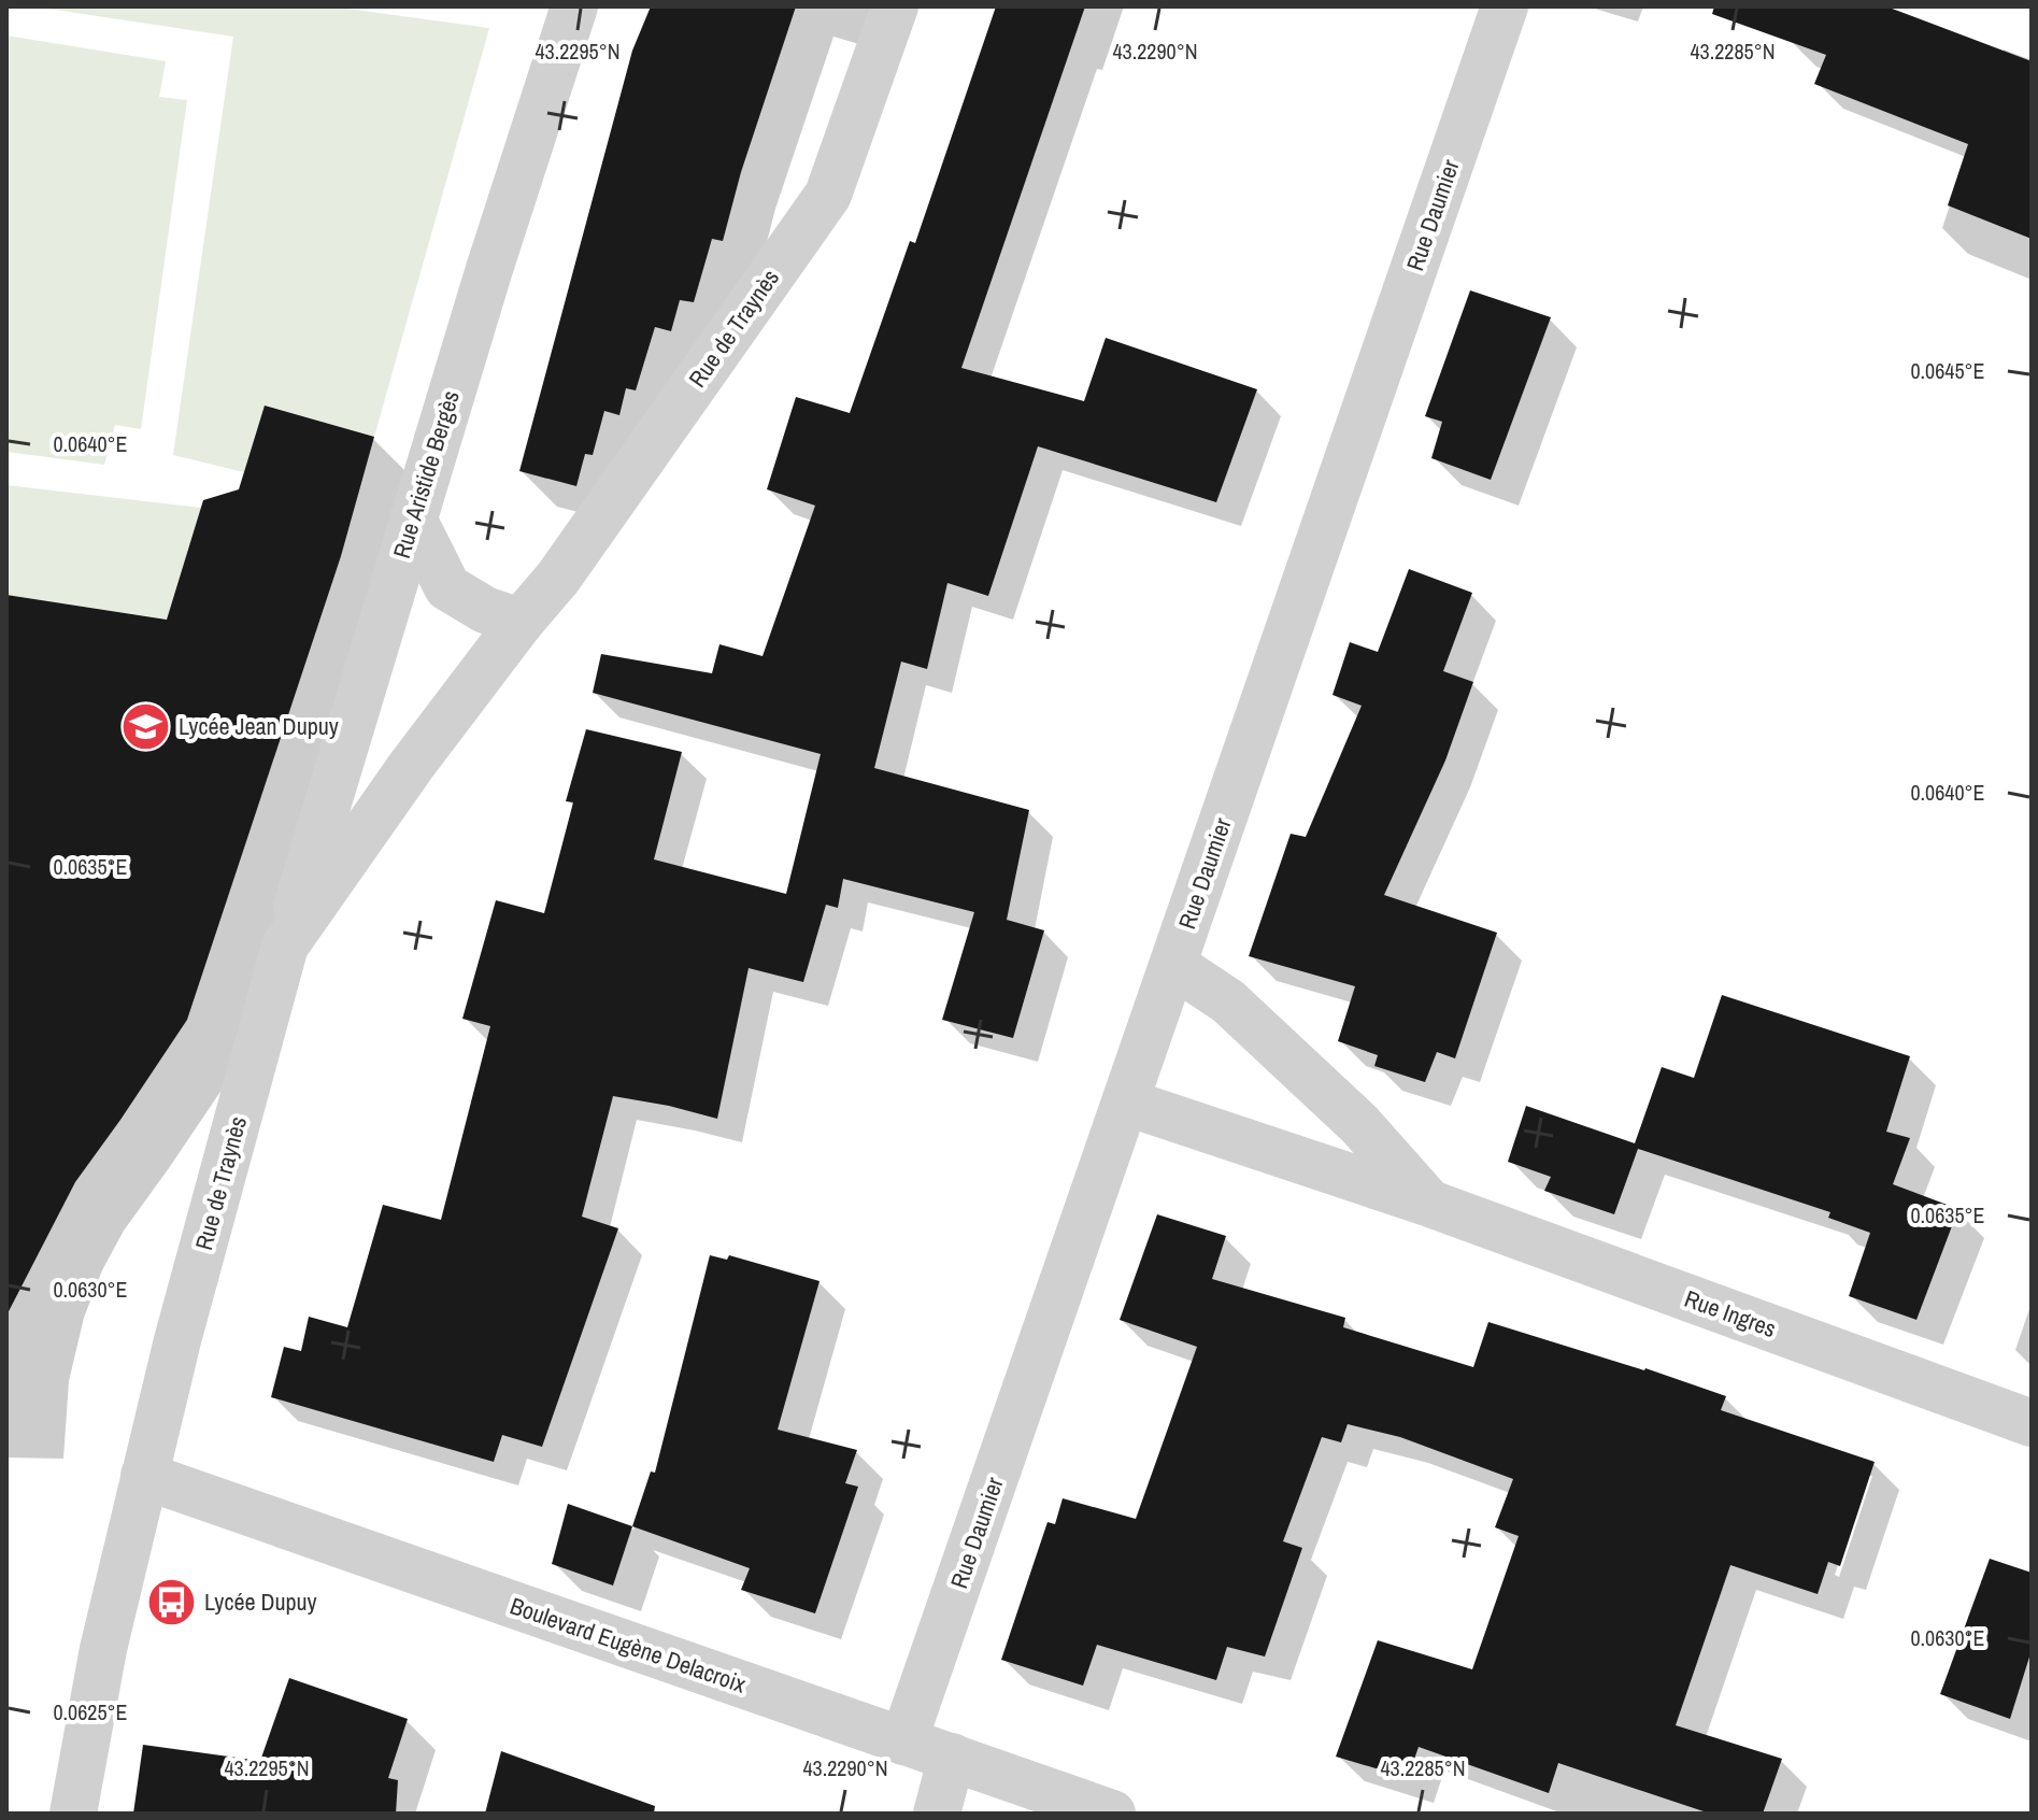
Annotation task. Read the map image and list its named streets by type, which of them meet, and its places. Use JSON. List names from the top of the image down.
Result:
{
  "streets": {
    "street": [
      "Rue Daumier",
      "Rue de Traynès",
      "Rue Aristide Bergès",
      "Rue Ingres",
      "Boulevard Eugène Delacroix"
    ]
  },
  "crossings": [
    ["Rue Daumier", "Rue Ingres"],
    ["Rue Daumier", "Boulevard Eugène Delacroix"],
    ["Rue de Traynès", "Rue Aristide Bergès"],
    ["Rue de Traynès", "Boulevard Eugène Delacroix"]
  ],
  "places": {
    "school or university": ["Lycée Jean Dupuy"],
    "bus stop": ["Lycée Dupuy"]
  },
  "coordinates": [
    "43.2295°N",
    "43.2290°N",
    "43.2285°N",
    "0.0645°E",
    "0.0640°E",
    "0.0635°E",
    "0.0630°E",
    "0.0625°E"
  ]
}
